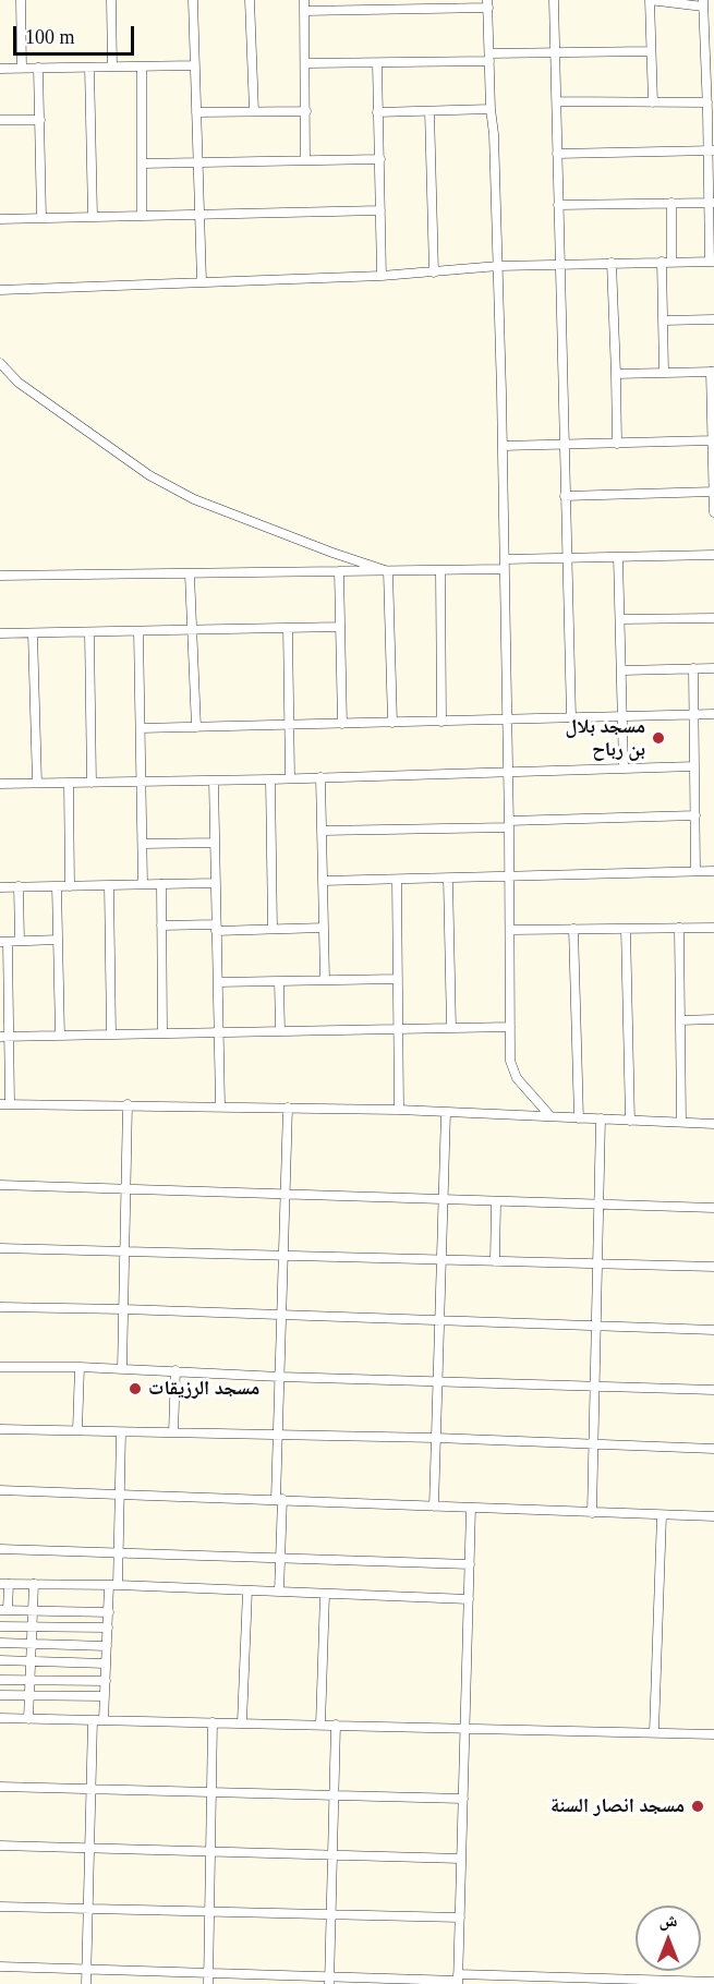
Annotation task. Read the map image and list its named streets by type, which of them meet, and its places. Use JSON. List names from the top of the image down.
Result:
{
  "places": ["مسجد بلال بن رباح", "مسجد الرزيقات", "مسجد انصار السنة"],
  "scale_bar": "100 m",
  "north": "top"
}
